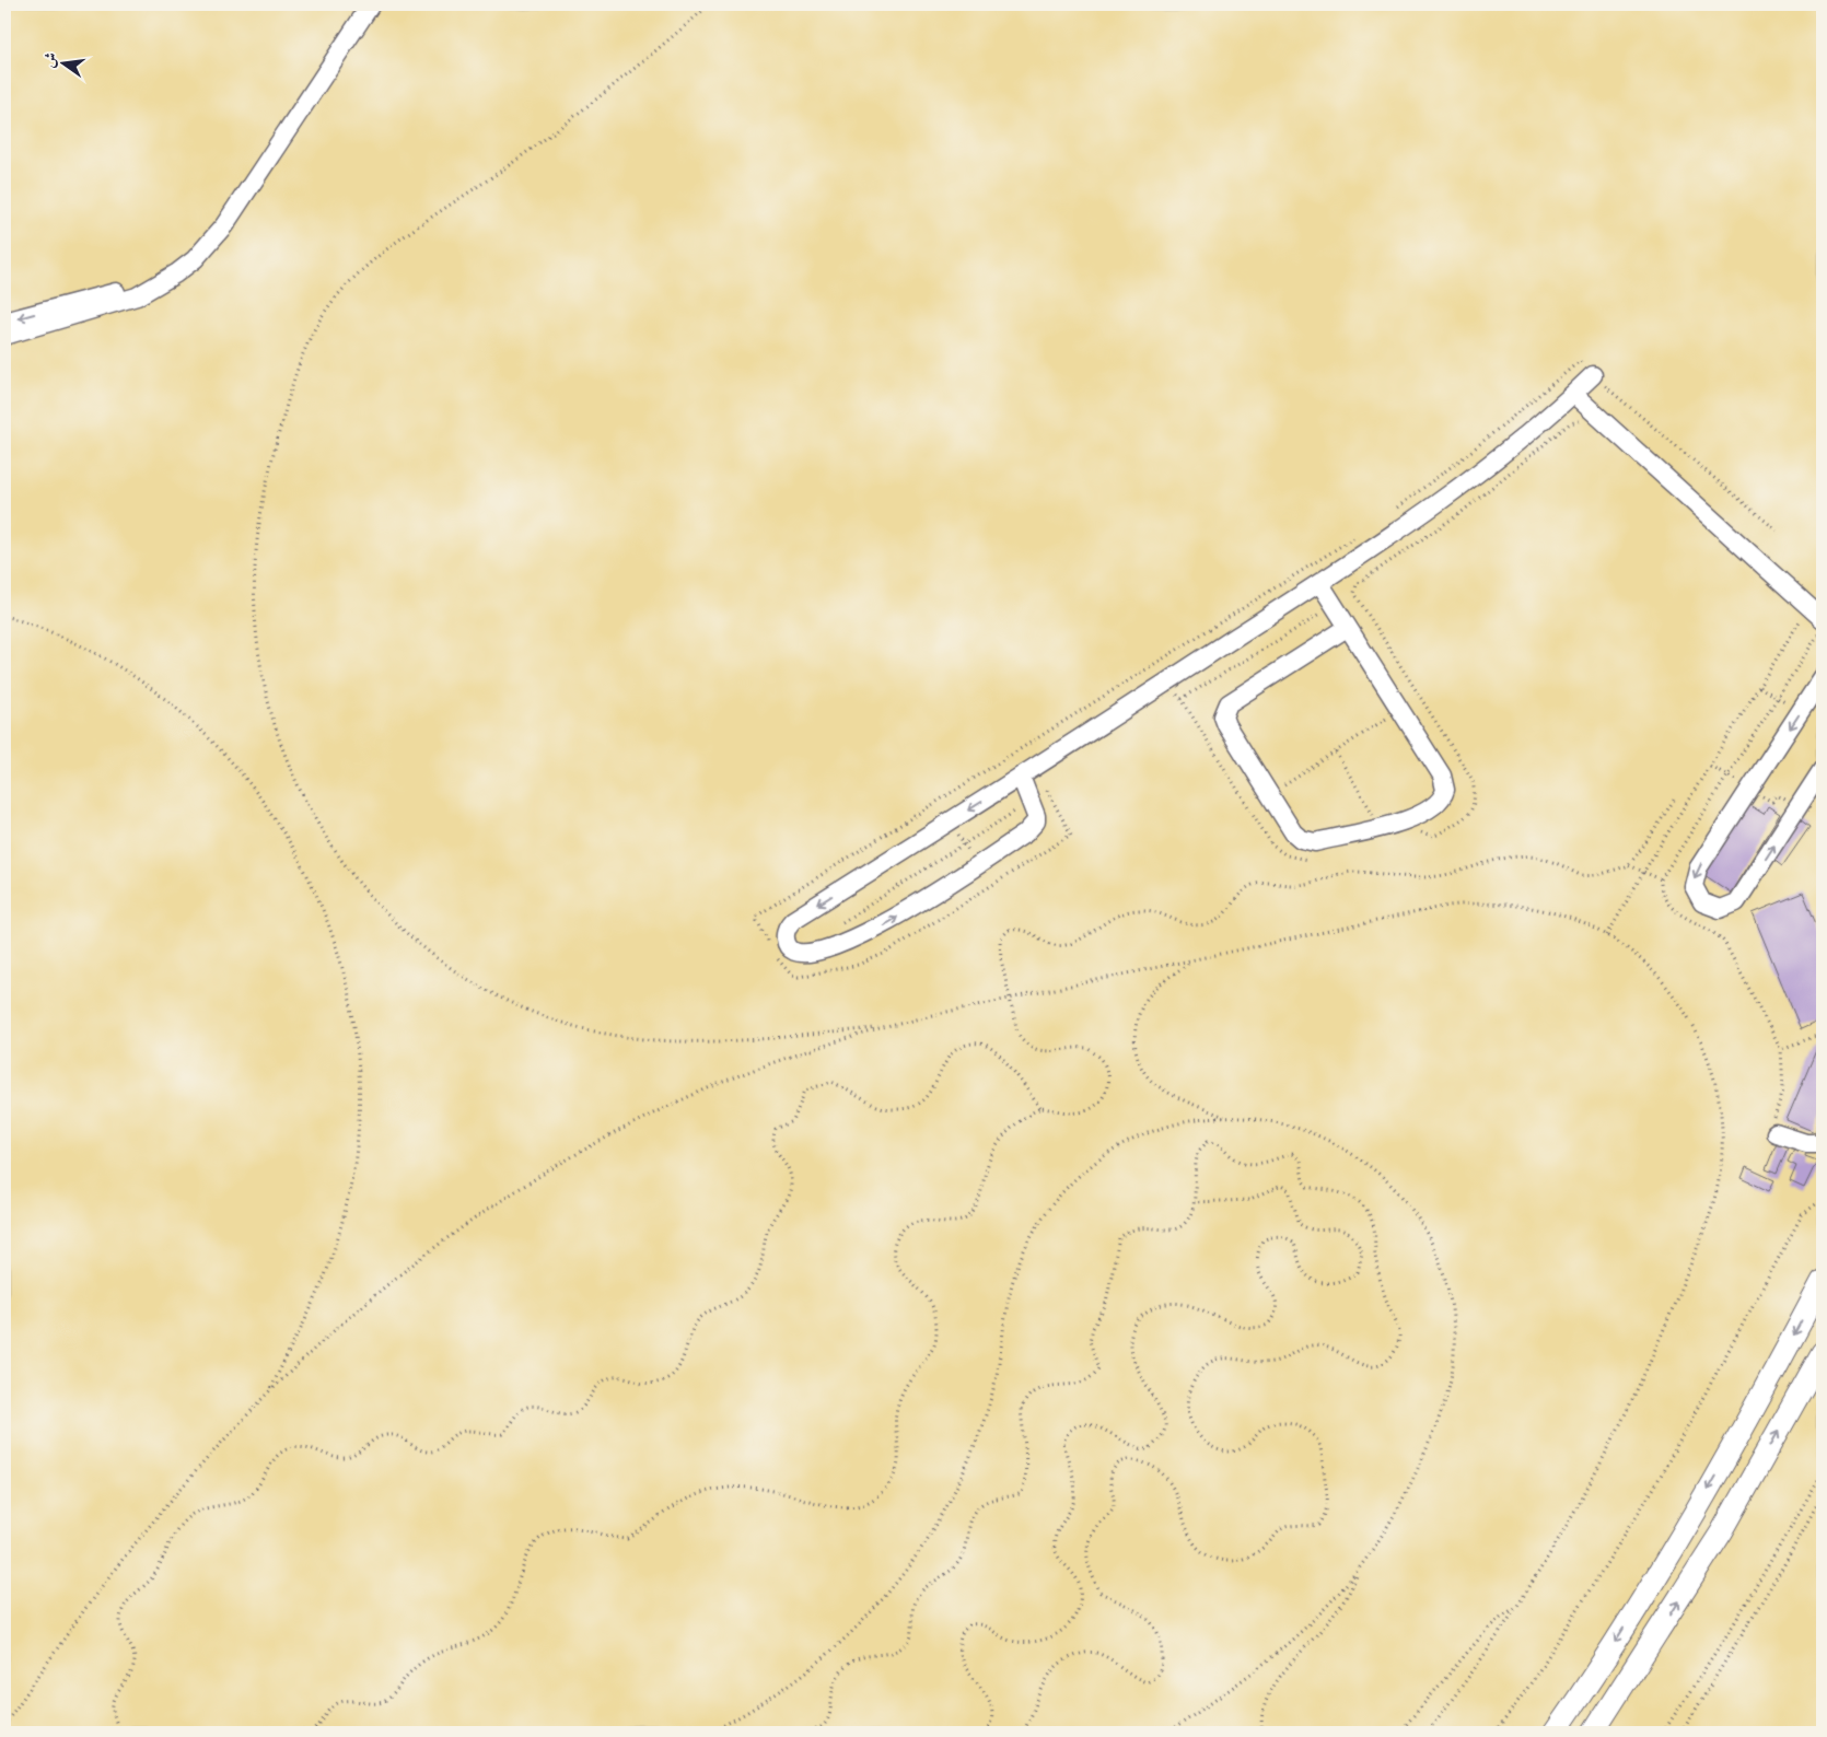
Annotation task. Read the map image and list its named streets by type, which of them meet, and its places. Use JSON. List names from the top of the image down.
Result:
{
  "north": "left"
}
